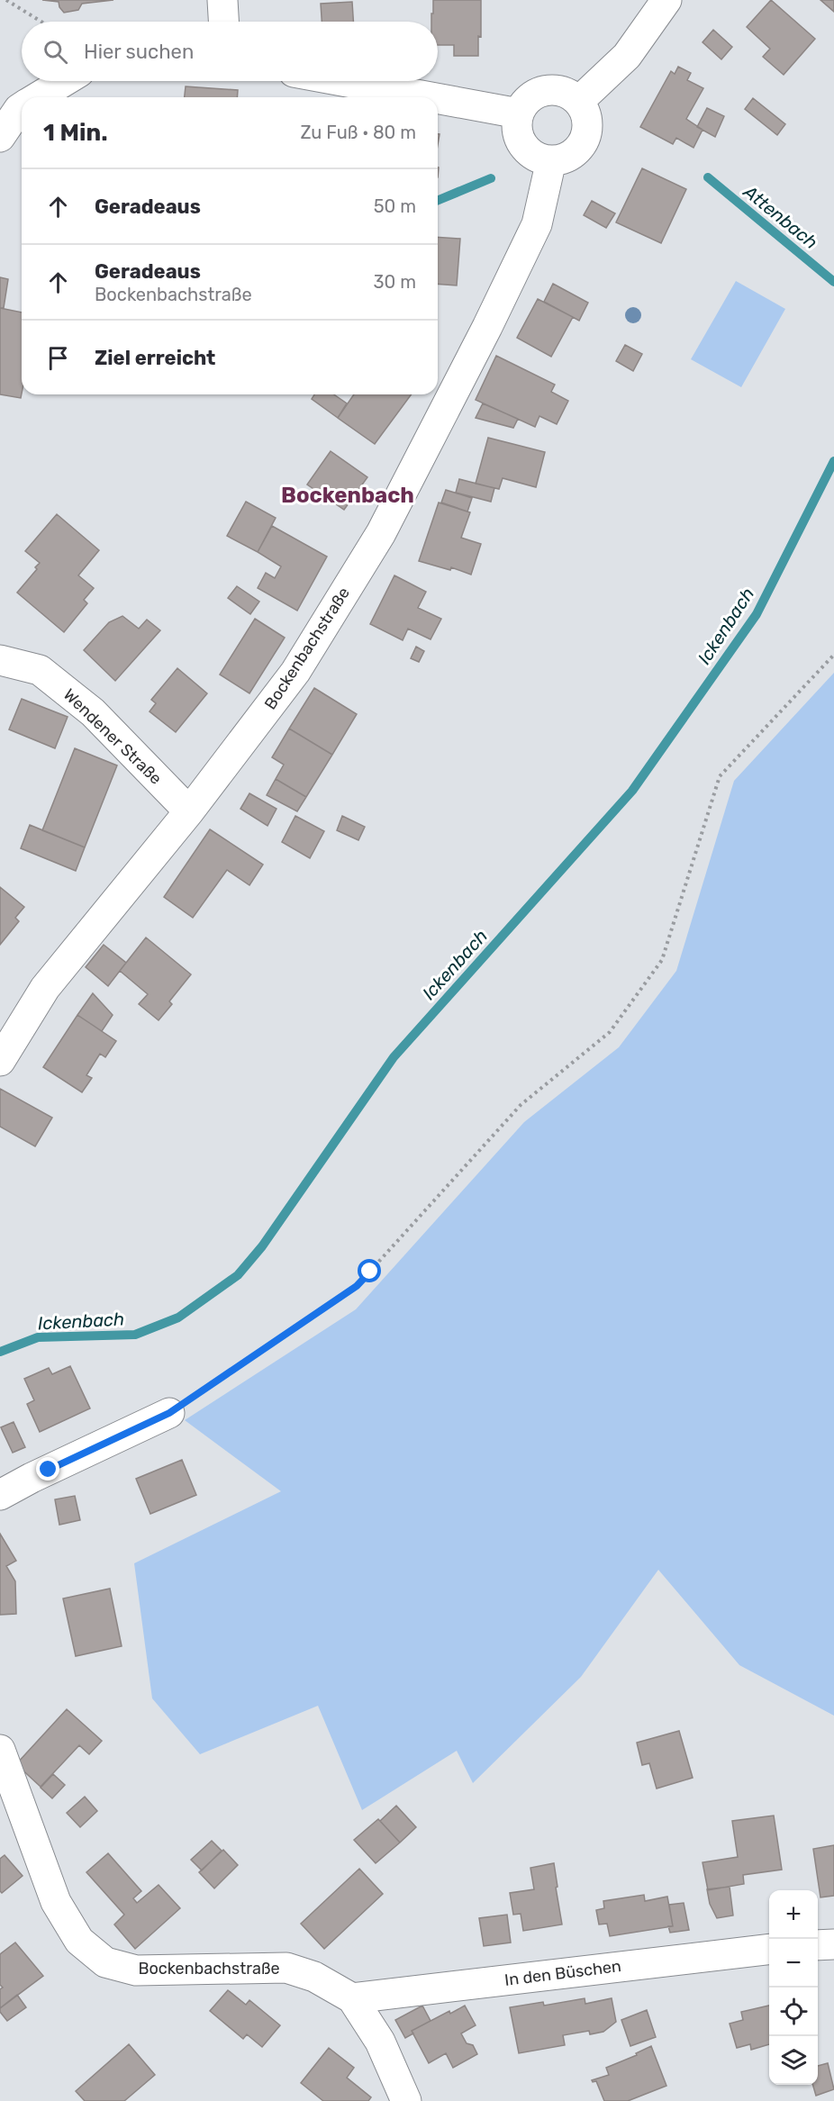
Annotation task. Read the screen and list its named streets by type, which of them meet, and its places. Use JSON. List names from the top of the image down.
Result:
{
  "streets": {
    "street": ["Bockenbachstraße", "Wendener Straße", "In den Büschen"]
  },
  "crossings": [
    ["Bockenbachstraße", "Wendener Straße"],
    ["Bockenbachstraße", "In den Büschen"]
  ],
  "districts": ["Bockenbach"],
  "water": ["Attenbach", "Ickenbach"],
  "page": {
    "search": "Hier suchen",
    "heading": ["1 Min.", "Zu Fuß · 80 m"],
    "list": [
      ["Geradeaus", "50 m"],
      ["Geradeaus", "Bockenbachstraße", "30 m"],
      "Ziel erreicht"
    ],
    "map_buttons": ["+", "−"]
  }
}
